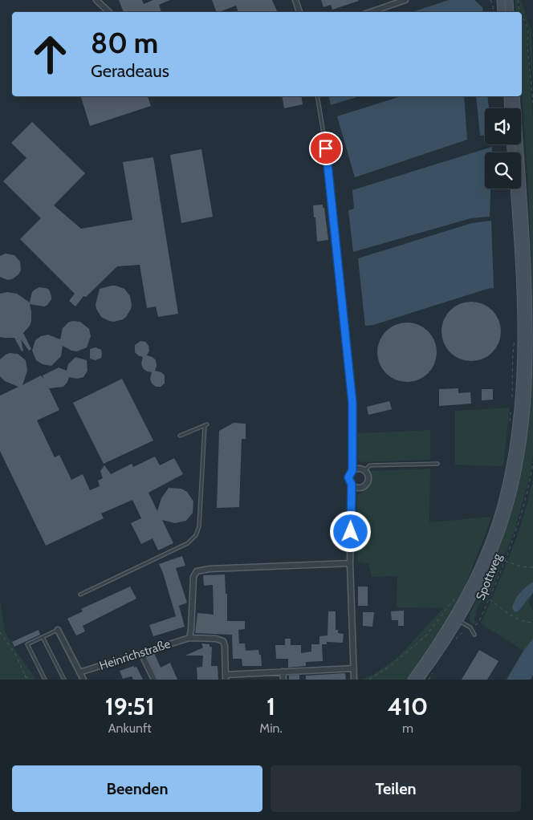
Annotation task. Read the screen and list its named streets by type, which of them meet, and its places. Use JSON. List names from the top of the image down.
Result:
{
  "streets": {
    "street": ["Heinrichstraße"],
    "path": ["Spottweg"]
  },
  "page": {
    "turn": ["80 m", "Geradeaus"],
    "eta": [
      "19:51",
      "Ankunft",
      "1",
      "Min.",
      "410",
      "m"
    ],
    "buttons": ["Beenden", "Teilen"]
  }
}
